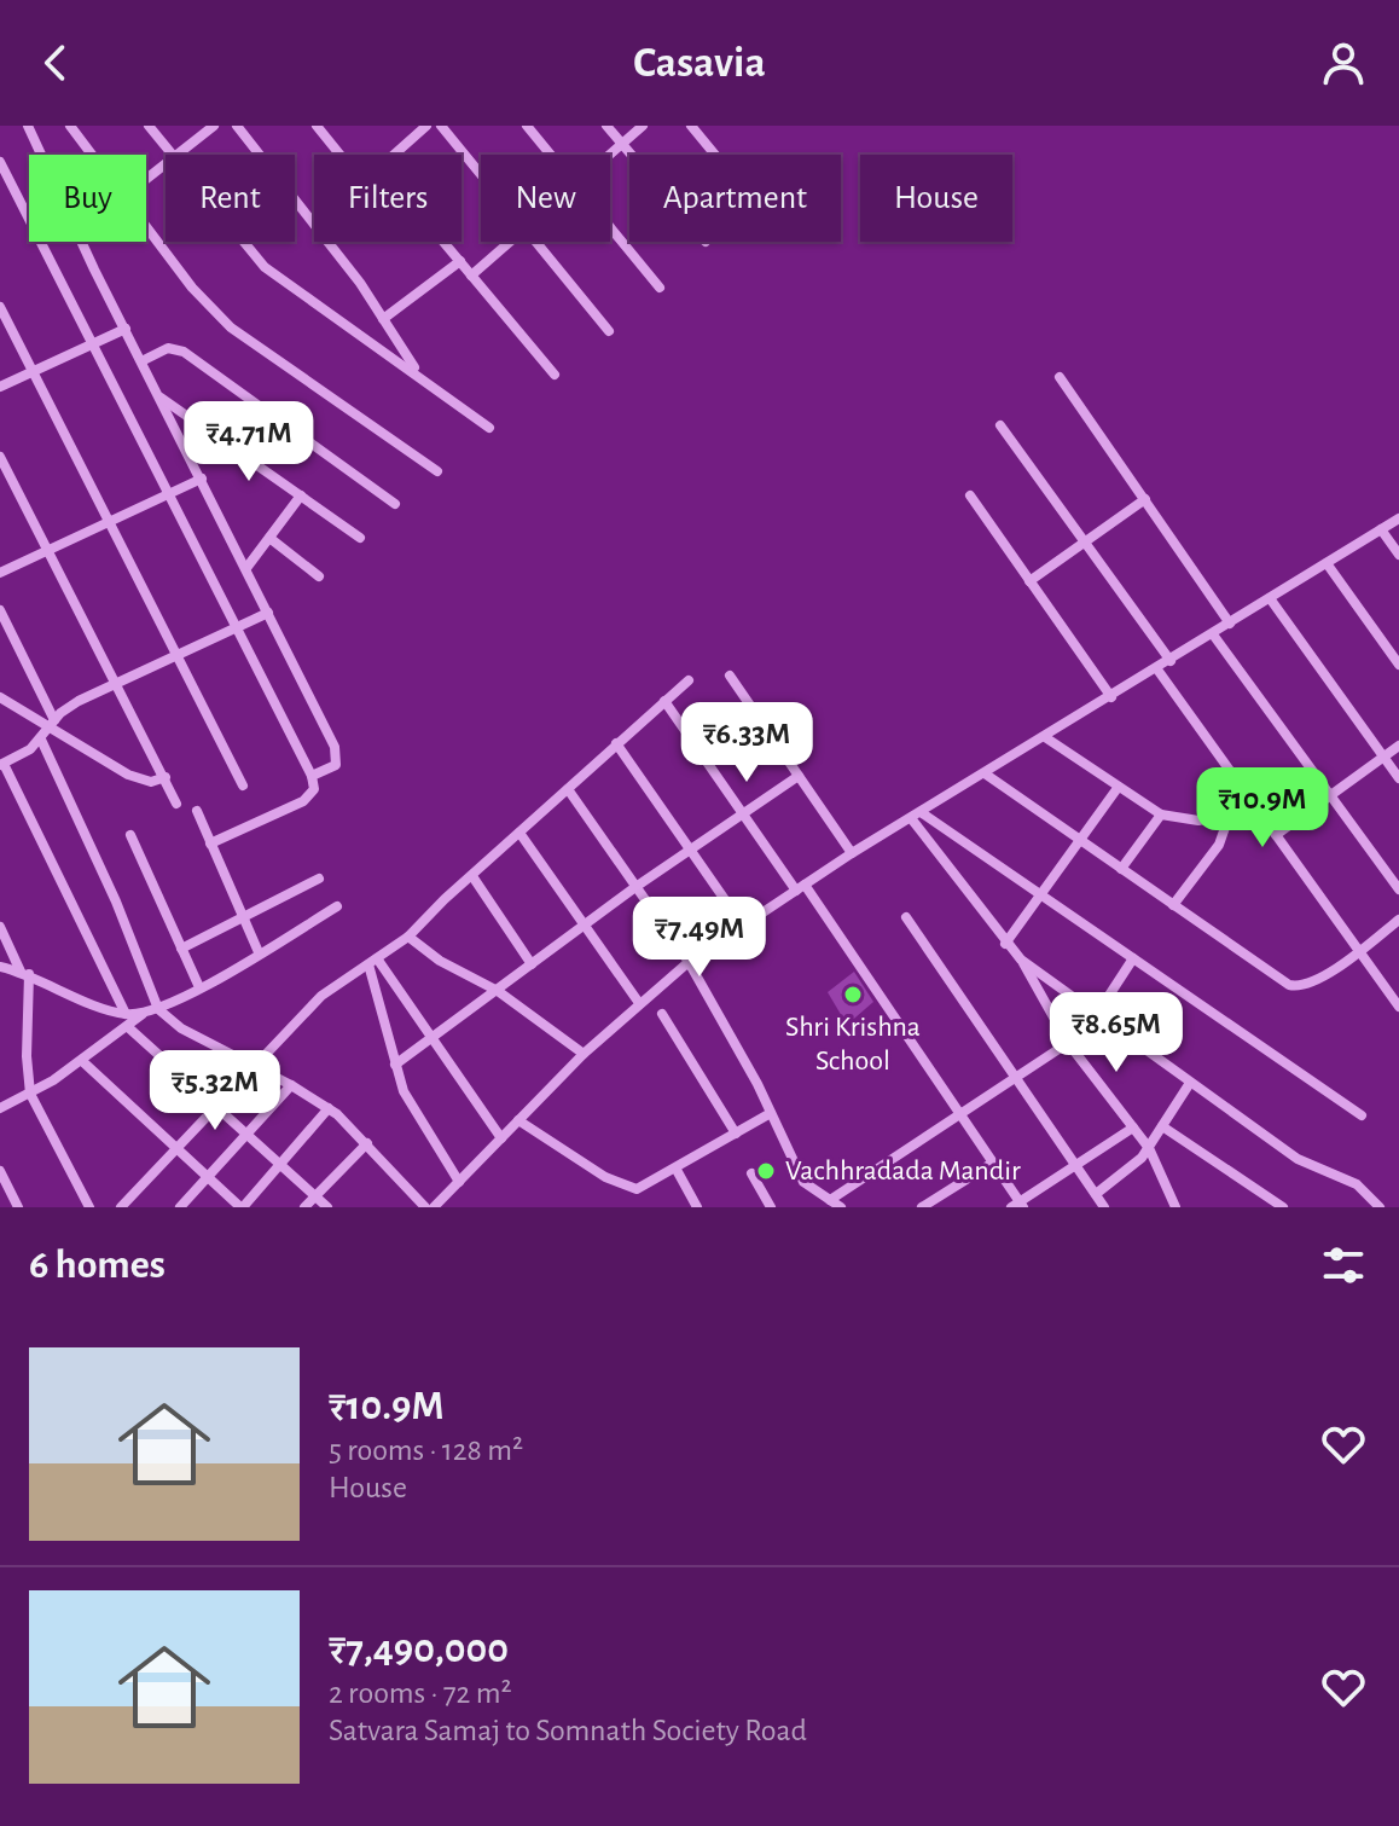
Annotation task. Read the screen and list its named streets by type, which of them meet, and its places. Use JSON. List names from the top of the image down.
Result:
{
  "places": ["Shri Krishna School", "Vachhradada Mandir"],
  "page": {
    "header": "Casavia",
    "chip": [
      "Buy",
      "Rent",
      "Filters",
      "New",
      "Apartment",
      "House"
    ],
    "price": [
      "₹4.71M",
      "₹6.33M",
      "₹10.9M",
      "₹7.49M",
      "₹8.65M",
      "₹5.32M"
    ],
    "heading": "6 homes",
    "list": [
      {
        "name": "₹10.9M",
        "note": "5 rooms · 128 m² · House"
      },
      {
        "name": "₹7,490,000",
        "note": "2 rooms · 72 m² · Satvara Samaj to Somnath Society Road"
      }
    ]
  }
}
